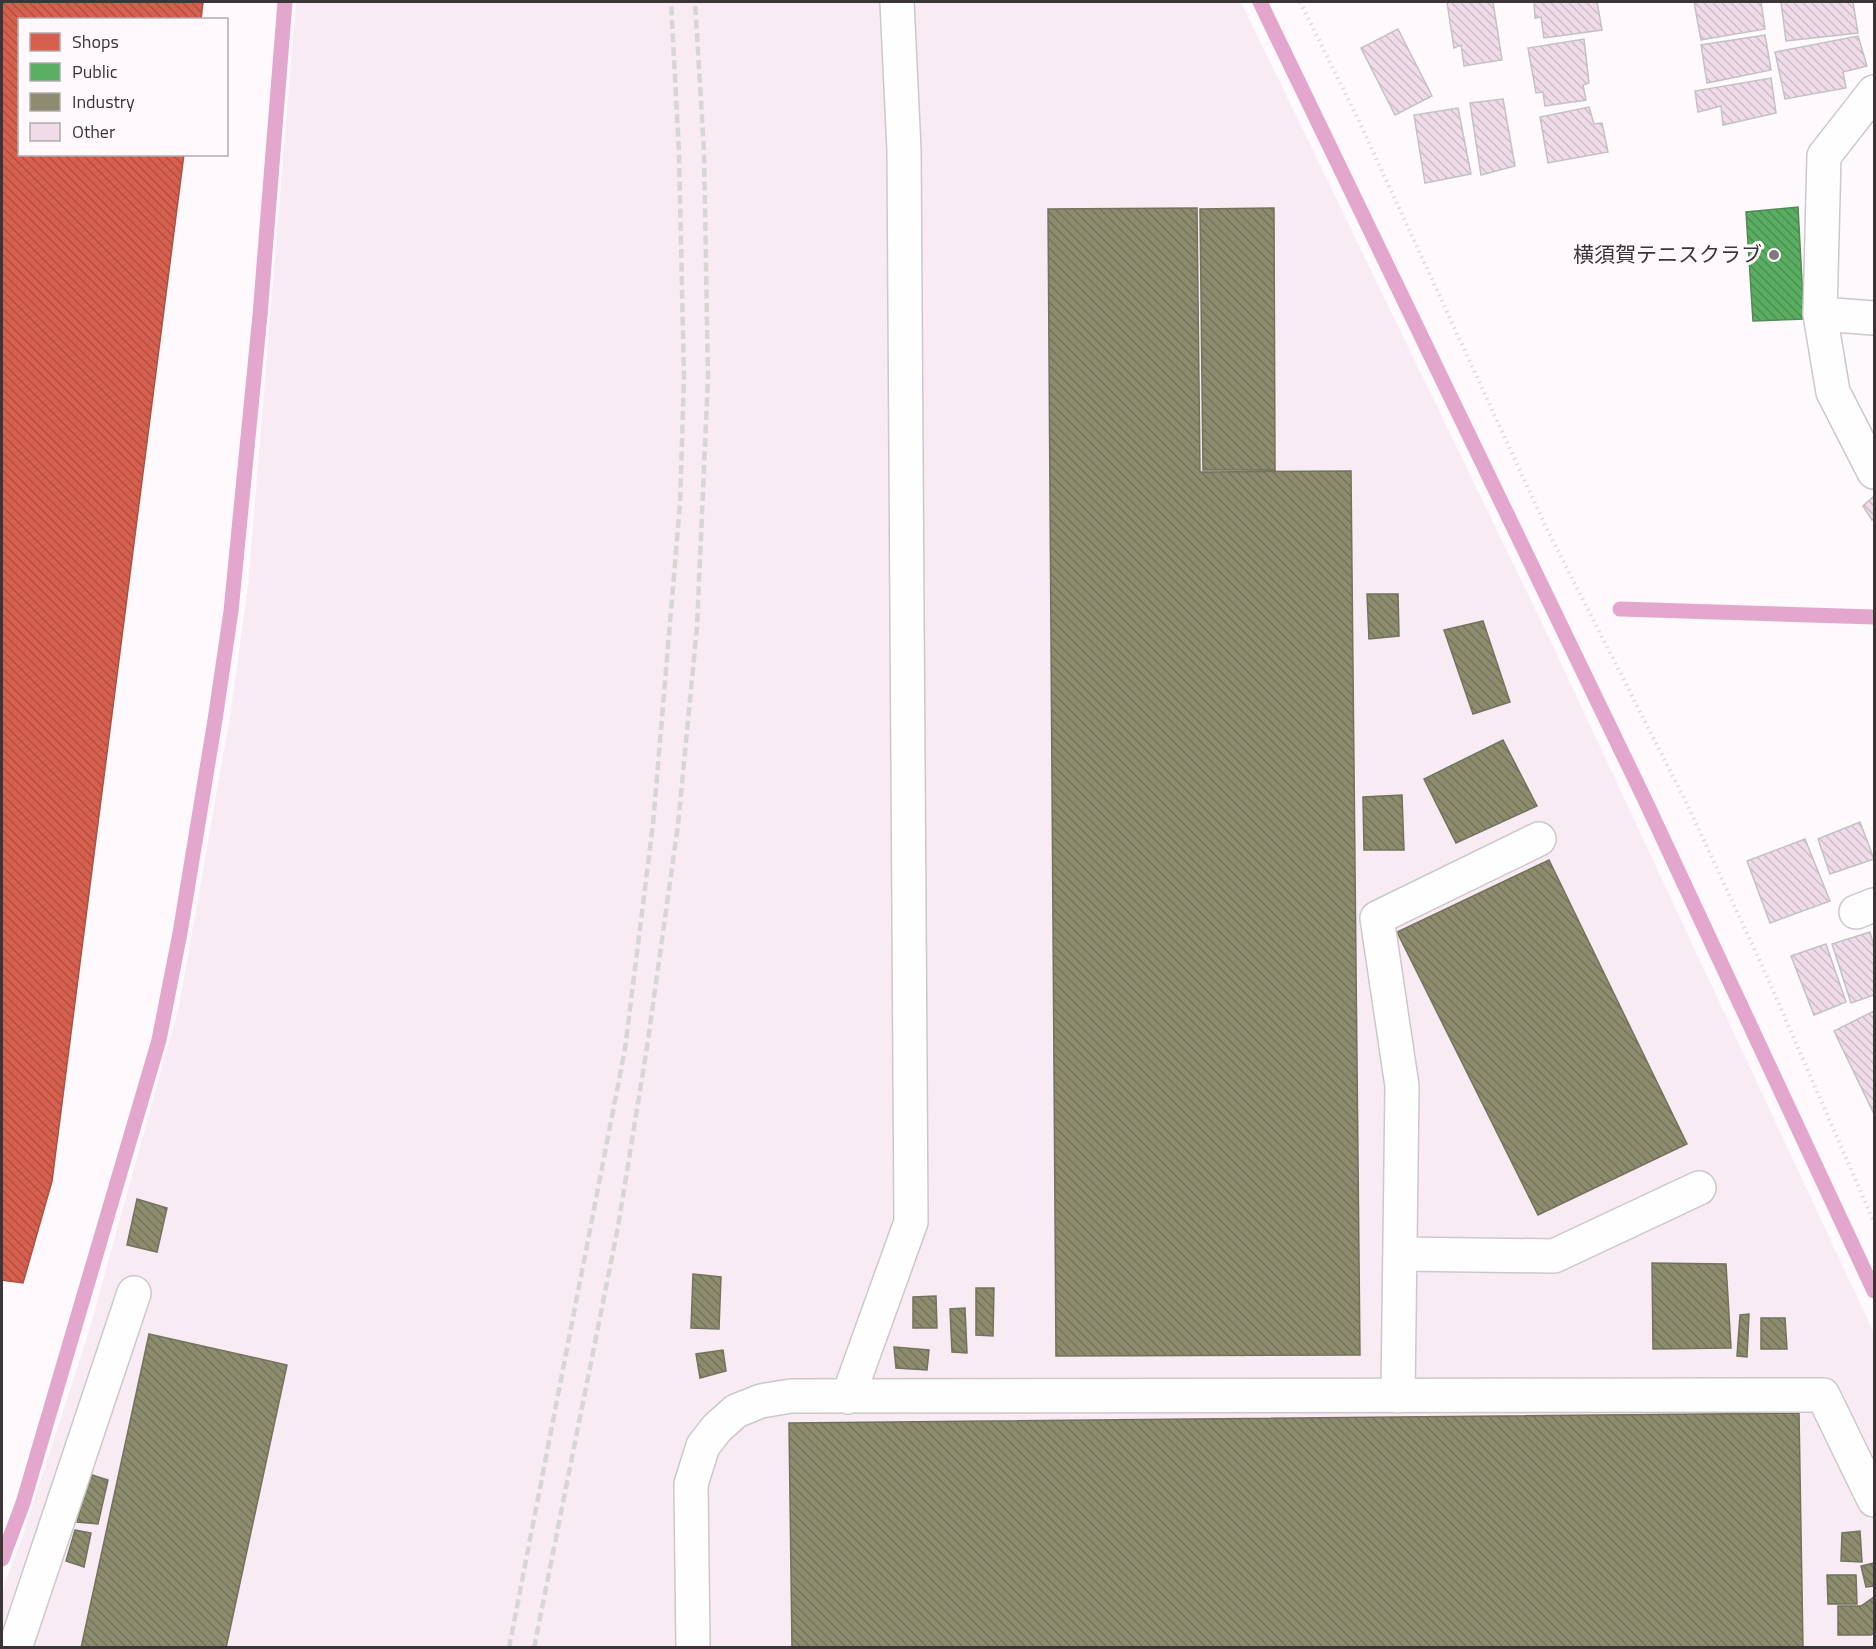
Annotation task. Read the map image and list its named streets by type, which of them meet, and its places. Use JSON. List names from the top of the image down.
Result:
{
  "places": ["横須賀テニスクラブ"],
  "legend": [
    "Shops",
    "Public",
    "Industry",
    "Other"
  ]
}
